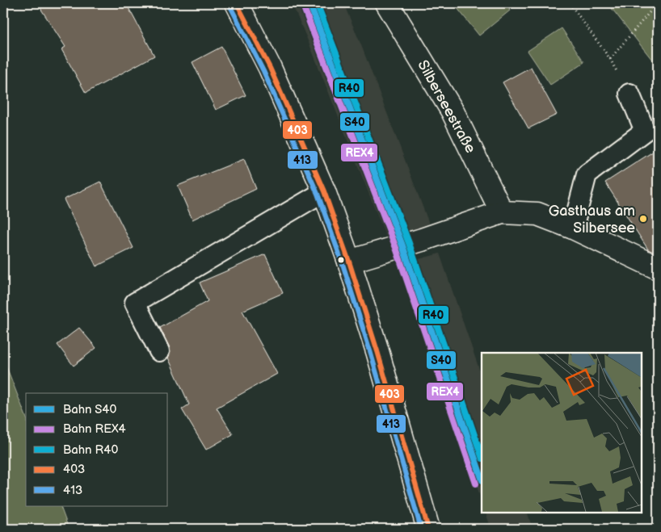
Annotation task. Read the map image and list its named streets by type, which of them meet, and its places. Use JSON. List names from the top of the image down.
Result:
{
  "streets": {
    "street": ["Silberseestraße"]
  },
  "places": ["Gasthaus am Silbersee"],
  "lines": [
    "rail line S40",
    "rail line R40",
    "transit line 403",
    "rail line REX4",
    "transit line 413"
  ],
  "legend": [
    "Bahn S40",
    "Bahn REX4",
    "Bahn R40",
    "403",
    "413"
  ]
}
